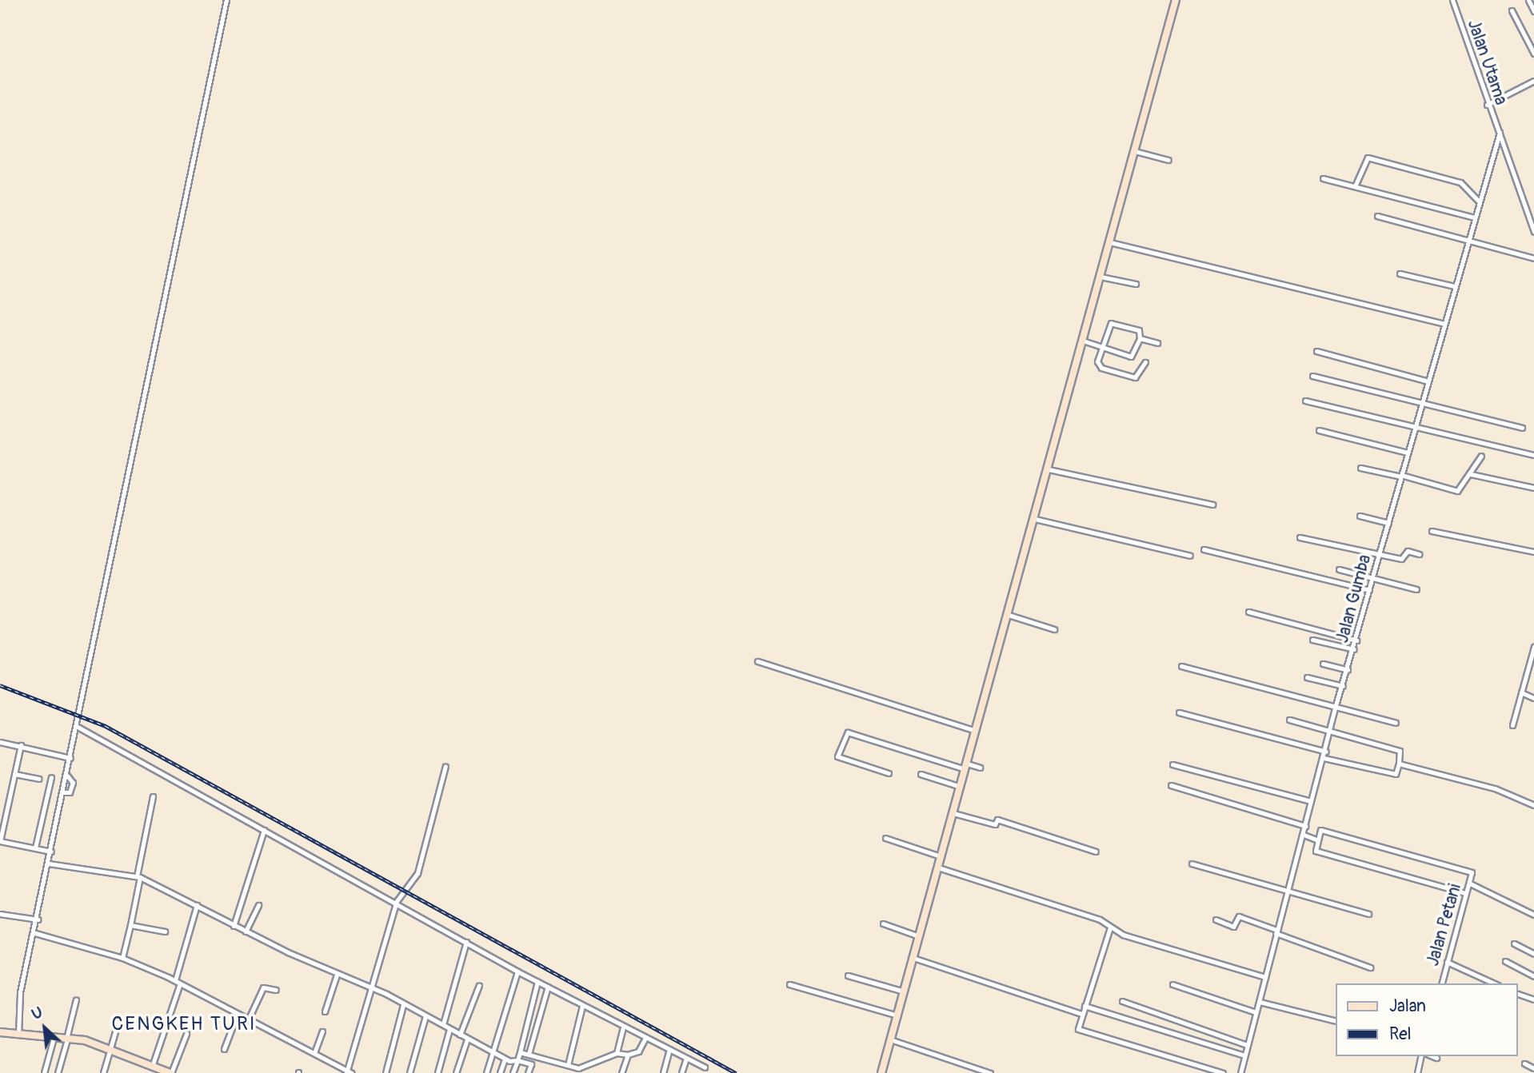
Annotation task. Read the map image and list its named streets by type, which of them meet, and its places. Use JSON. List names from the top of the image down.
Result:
{
  "streets": {
    "street": ["Jalan Utama", "Jalan Gumba", "Jalan Petani"]
  },
  "crossings": [
    ["Jalan Utama", "Jalan Gumba"]
  ],
  "districts": ["CENGKEH TURI"],
  "legend": ["Jalan", "Rel"],
  "north": "top left"
}
